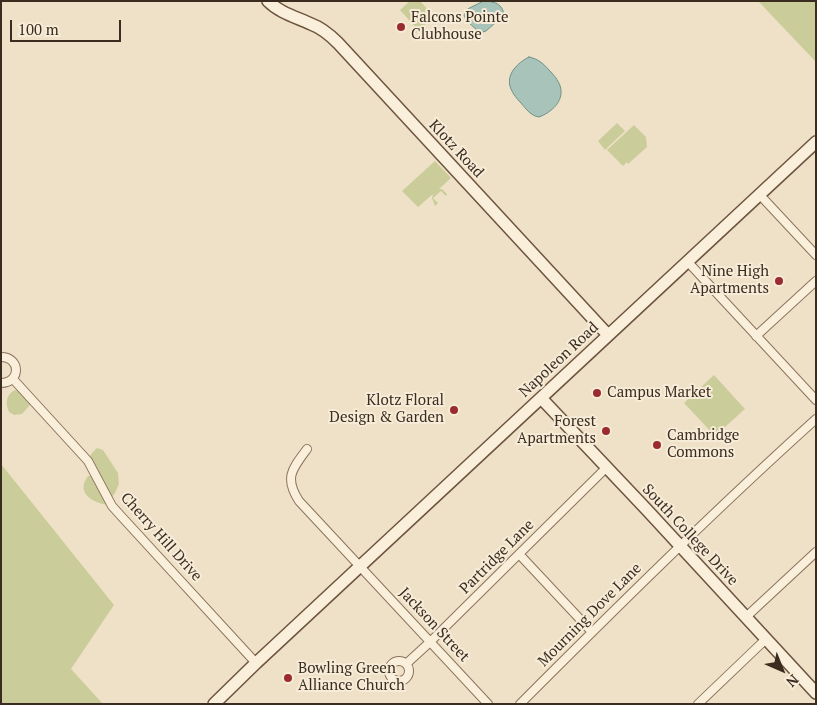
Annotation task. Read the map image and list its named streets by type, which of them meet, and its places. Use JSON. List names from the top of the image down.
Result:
{
  "streets": {
    "street": [
      "Klotz Road",
      "Napoleon Road",
      "South College Drive",
      "Cherry Hill Drive",
      "Partridge Lane",
      "Mourning Dove Lane",
      "Jackson Street"
    ]
  },
  "crossings": [
    ["Klotz Road", "Napoleon Road"],
    ["Napoleon Road", "South College Drive"],
    ["Napoleon Road", "Cherry Hill Drive"],
    ["Napoleon Road", "Jackson Street"],
    ["South College Drive", "Partridge Lane"],
    ["South College Drive", "Mourning Dove Lane"],
    ["Partridge Lane", "Jackson Street"]
  ],
  "places": [
    "Falcons Pointe Clubhouse",
    "Nine High Apartments",
    "Campus Market",
    "Klotz Floral Design & Garden",
    "Forest Apartments",
    "Cambridge Commons",
    "Bowling Green Alliance Church"
  ],
  "scale_bar": "100 m",
  "north": "bottom right"
}
